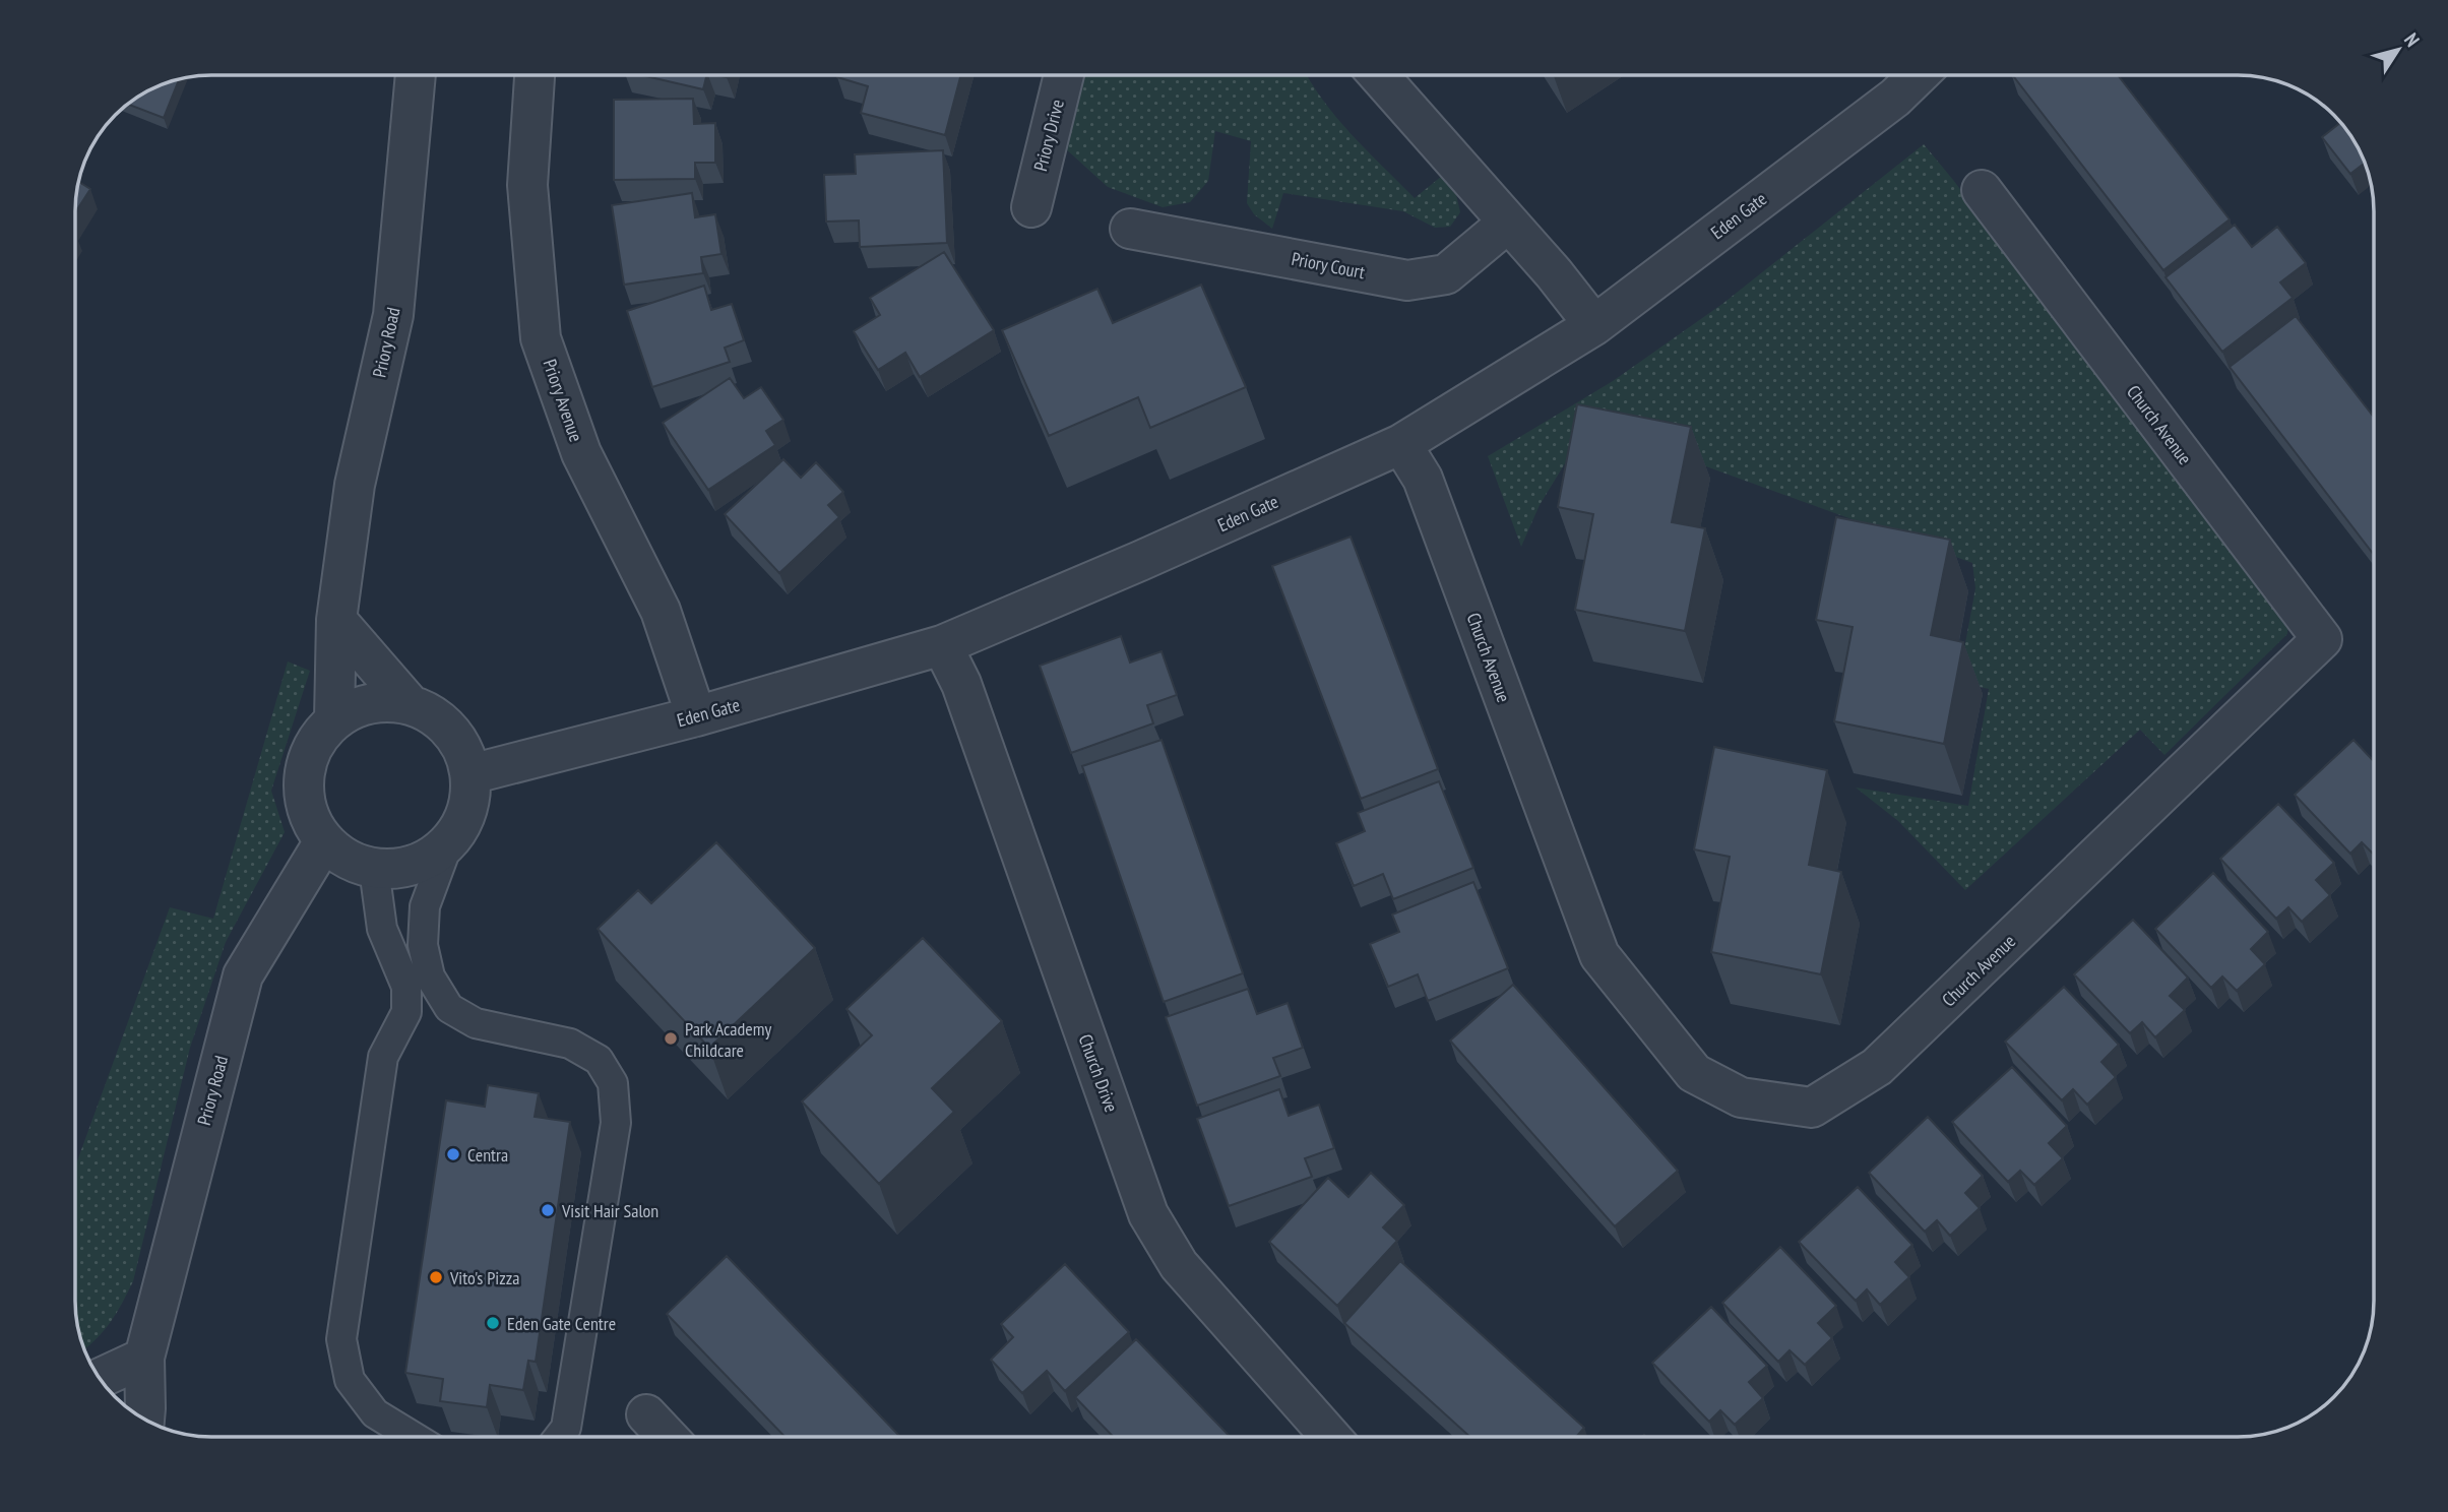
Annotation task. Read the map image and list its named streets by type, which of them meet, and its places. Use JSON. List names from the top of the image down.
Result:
{
  "streets": {
    "street": [
      "Priory Drive",
      "Eden Gate",
      "Priory Court",
      "Priory Road",
      "Priory Avenue",
      "Church Avenue",
      "Church Drive"
    ]
  },
  "crossings": [
    ["Eden Gate", "Priory Road"],
    ["Eden Gate", "Priory Avenue"],
    ["Eden Gate", "Church Avenue"],
    ["Eden Gate", "Church Drive"]
  ],
  "places": [
    "Park Academy Childcare",
    "Centra",
    "Visit Hair Salon",
    "Vito's Pizza",
    "Eden Gate Centre"
  ],
  "north": "top right"
}
